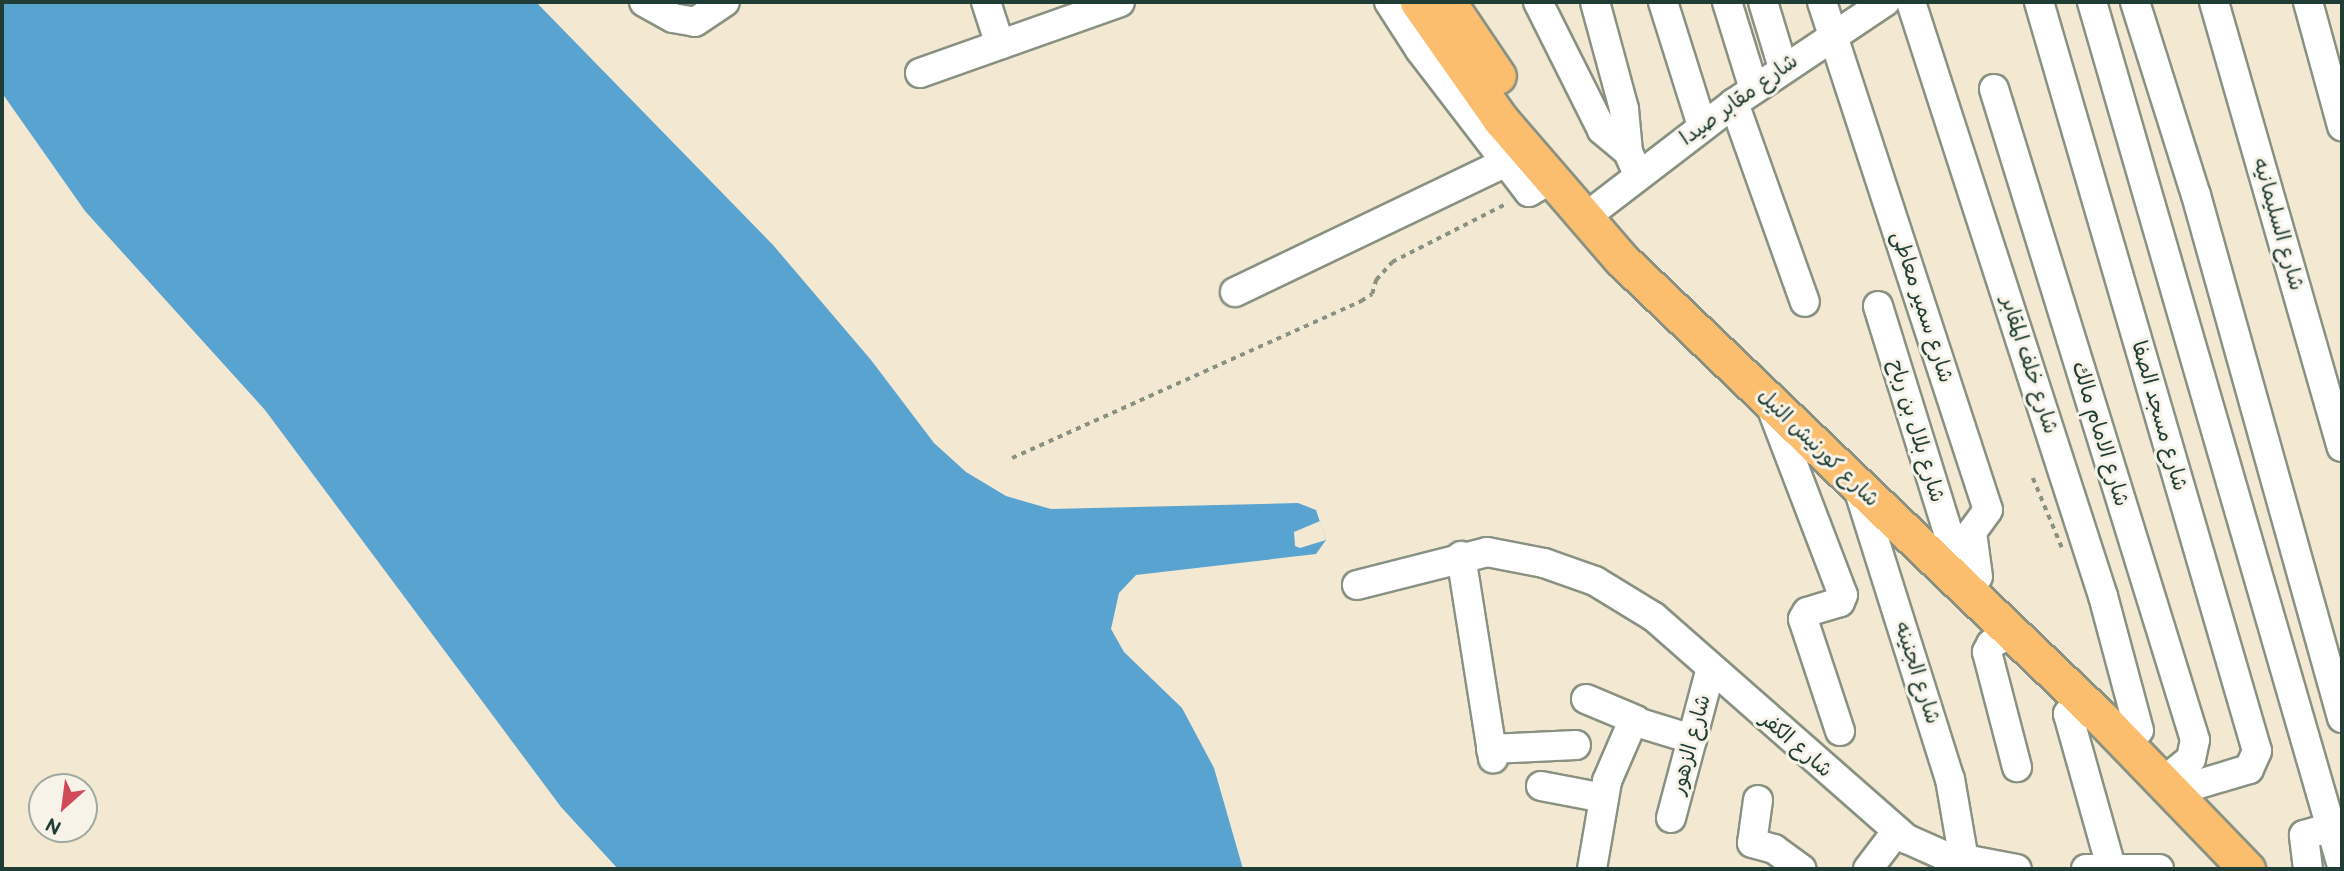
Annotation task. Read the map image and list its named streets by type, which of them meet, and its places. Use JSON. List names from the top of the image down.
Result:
{
  "streets": {
    "main road": ["شارع كورنيش النيل"],
    "street": [
      "شارع مقابر صيدا",
      "شارع السليمانيه",
      "شارع سمير معاطى",
      "شارع خلف المقابر",
      "شارع مسجد الصفا",
      "شارع بلال بن رباح",
      "شارع الامام مالك",
      "شارع الجنينه",
      "شارع الزهور",
      "شارع الكفر"
    ]
  },
  "crossings": [
    ["شارع مقابر صيدا", "شارع سمير معاطى"],
    ["شارع مقابر صيدا", "شارع كورنيش النيل"],
    ["شارع سمير معاطى", "شارع بلال بن رباح"],
    ["شارع سمير معاطى", "شارع كورنيش النيل"],
    ["شارع خلف المقابر", "شارع كورنيش النيل"],
    ["شارع مسجد الصفا", "شارع الامام مالك"],
    ["شارع مسجد الصفا", "شارع كورنيش النيل"],
    ["شارع بلال بن رباح", "شارع كورنيش النيل"],
    ["شارع الامام مالك", "شارع كورنيش النيل"],
    ["شارع كورنيش النيل", "شارع الجنينه"],
    ["شارع الجنينه", "شارع الكفر"],
    ["شارع الزهور", "شارع الكفر"]
  ],
  "north": "bottom left"
}
